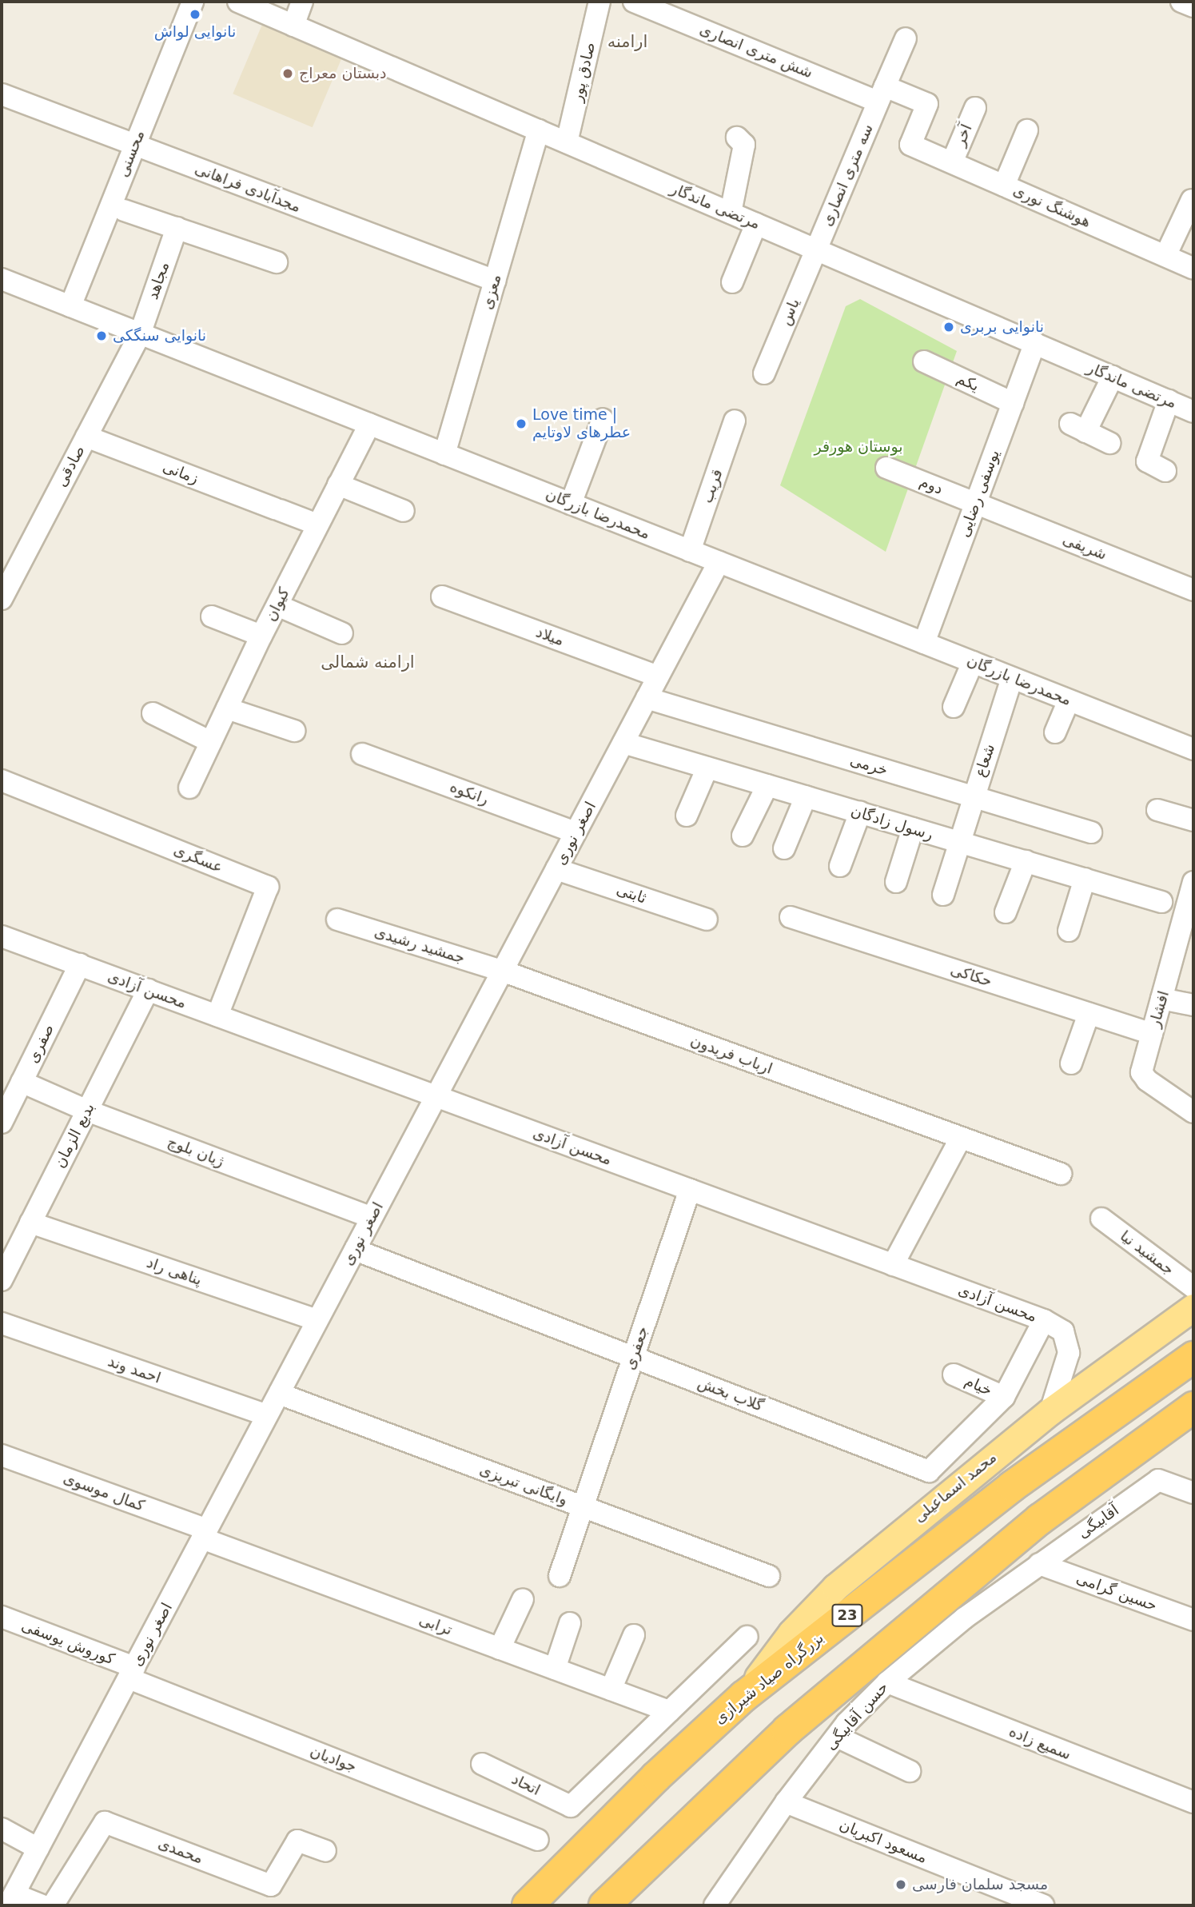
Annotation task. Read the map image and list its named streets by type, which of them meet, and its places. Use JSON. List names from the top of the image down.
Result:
{
  "streets": {
    "highway": ["23", "بزرگراه صیاد شیرازی"],
    "main road": ["محمد اسماعیلی"],
    "street": [
      "شش متری انصاری",
      "صادق پور",
      "آخر",
      "محسنی",
      "سه متری انصاری",
      "مجدآبادی فراهانی",
      "مرتضی ماندگار",
      "هوشنگ نوری",
      "مجاهد",
      "معزی",
      "یاس",
      "یکم",
      "صادقی",
      "زمانی",
      "دوم",
      "قریب",
      "یوسفی رضایی",
      "محمدرضا بازرگان",
      "شریفی",
      "کیوان",
      "میلاد",
      "شعاع",
      "خرمی",
      "رانکوه",
      "رسول زادگان",
      "اصغر نوری",
      "عسگری",
      "ثابتی",
      "جمشید رشیدی",
      "حکاکی",
      "محسن آزادی",
      "افشار",
      "صفری",
      "ارباب فریدون",
      "بدیع الزمان",
      "ژیان بلوچ",
      "جمشید نیا",
      "پناهی راد",
      "جعفری",
      "احمد وند",
      "خیام",
      "گلاب بخش",
      "وایگانی تبریزی",
      "کمال موسوی",
      "آقابیگی",
      "حسین گرامی",
      "ترابی",
      "کوروش یوسفی",
      "حسن آقابیگی",
      "سمیع زاده",
      "جوادیان",
      "اتحاد",
      "مسعود اکبریان",
      "محمدی"
    ]
  },
  "crossings": [
    ["شش متری انصاری", "سه متری انصاری"],
    ["شش متری انصاری", "هوشنگ نوری"],
    ["صادق پور", "مرتضی ماندگار"],
    ["آخر", "هوشنگ نوری"],
    ["محسنی", "مجدآبادی فراهانی"],
    ["محسنی", "محمدرضا بازرگان"],
    ["سه متری انصاری", "مرتضی ماندگار"],
    ["سه متری انصاری", "یاس"],
    ["مجدآبادی فراهانی", "معزی"],
    ["مرتضی ماندگار", "معزی"],
    ["مرتضی ماندگار", "یاس"],
    ["مرتضی ماندگار", "یوسفی رضایی"],
    ["مجاهد", "صادقی"],
    ["مجاهد", "محمدرضا بازرگان"],
    ["معزی", "محمدرضا بازرگان"],
    ["یکم", "یوسفی رضایی"],
    ["صادقی", "زمانی"],
    ["صادقی", "محمدرضا بازرگان"],
    ["زمانی", "کیوان"],
    ["دوم", "یوسفی رضایی"],
    ["دوم", "شریفی"],
    ["قریب", "محمدرضا بازرگان"],
    ["یوسفی رضایی", "محمدرضا بازرگان"],
    ["یوسفی رضایی", "شریفی"],
    ["محمدرضا بازرگان", "کیوان"],
    ["محمدرضا بازرگان", "شعاع"],
    ["محمدرضا بازرگان", "اصغر نوری"],
    ["میلاد", "اصغر نوری"],
    ["شعاع", "خرمی"],
    ["شعاع", "رسول زادگان"],
    ["خرمی", "اصغر نوری"],
    ["رانکوه", "اصغر نوری"],
    ["رسول زادگان", "اصغر نوری"],
    ["اصغر نوری", "ثابتی"],
    ["اصغر نوری", "جمشید رشیدی"],
    ["اصغر نوری", "محسن آزادی"],
    ["اصغر نوری", "ارباب فریدون"],
    ["اصغر نوری", "ژیان بلوچ"],
    ["اصغر نوری", "پناهی راد"],
    ["اصغر نوری", "احمد وند"],
    ["اصغر نوری", "گلاب بخش"],
    ["اصغر نوری", "وایگانی تبریزی"],
    ["اصغر نوری", "کمال موسوی"],
    ["اصغر نوری", "ترابی"],
    ["اصغر نوری", "کوروش یوسفی"],
    ["اصغر نوری", "جوادیان"],
    ["عسگری", "محسن آزادی"],
    ["جمشید رشیدی", "ارباب فریدون"],
    ["حکاکی", "افشار"],
    ["محسن آزادی", "صفری"],
    ["محسن آزادی", "بدیع الزمان"],
    ["محسن آزادی", "جعفری"],
    ["محسن آزادی", "گلاب بخش"],
    ["محسن آزادی", "محمد اسماعیلی"],
    ["صفری", "ژیان بلوچ"],
    ["بدیع الزمان", "ژیان بلوچ"],
    ["بدیع الزمان", "پناهی راد"],
    ["جعفری", "گلاب بخش"],
    ["جعفری", "وایگانی تبریزی"],
    ["خیام", "گلاب بخش"],
    ["محمد اسماعیلی", "بزرگراه صیاد شیرازی"],
    ["کمال موسوی", "ترابی"],
    ["آقابیگی", "حسین گرامی"],
    ["آقابیگی", "حسن آقابیگی"],
    ["حسین گرامی", "حسن آقابیگی"],
    ["ترابی", "اتحاد"],
    ["کوروش یوسفی", "جوادیان"],
    ["حسن آقابیگی", "سمیع زاده"],
    ["حسن آقابیگی", "مسعود اکبریان"]
  ],
  "districts": ["ارامنه", "ارامنه شمالی"],
  "parks": ["بوستان هورفر"],
  "places": [
    "نانوایی لواش",
    "دبستان معراج",
    "نانوایی بربری",
    "نانوایی سنگکی",
    "Love time | عطرهای لاوتایم",
    "مسجد سلمان فارسی"
  ]
}
